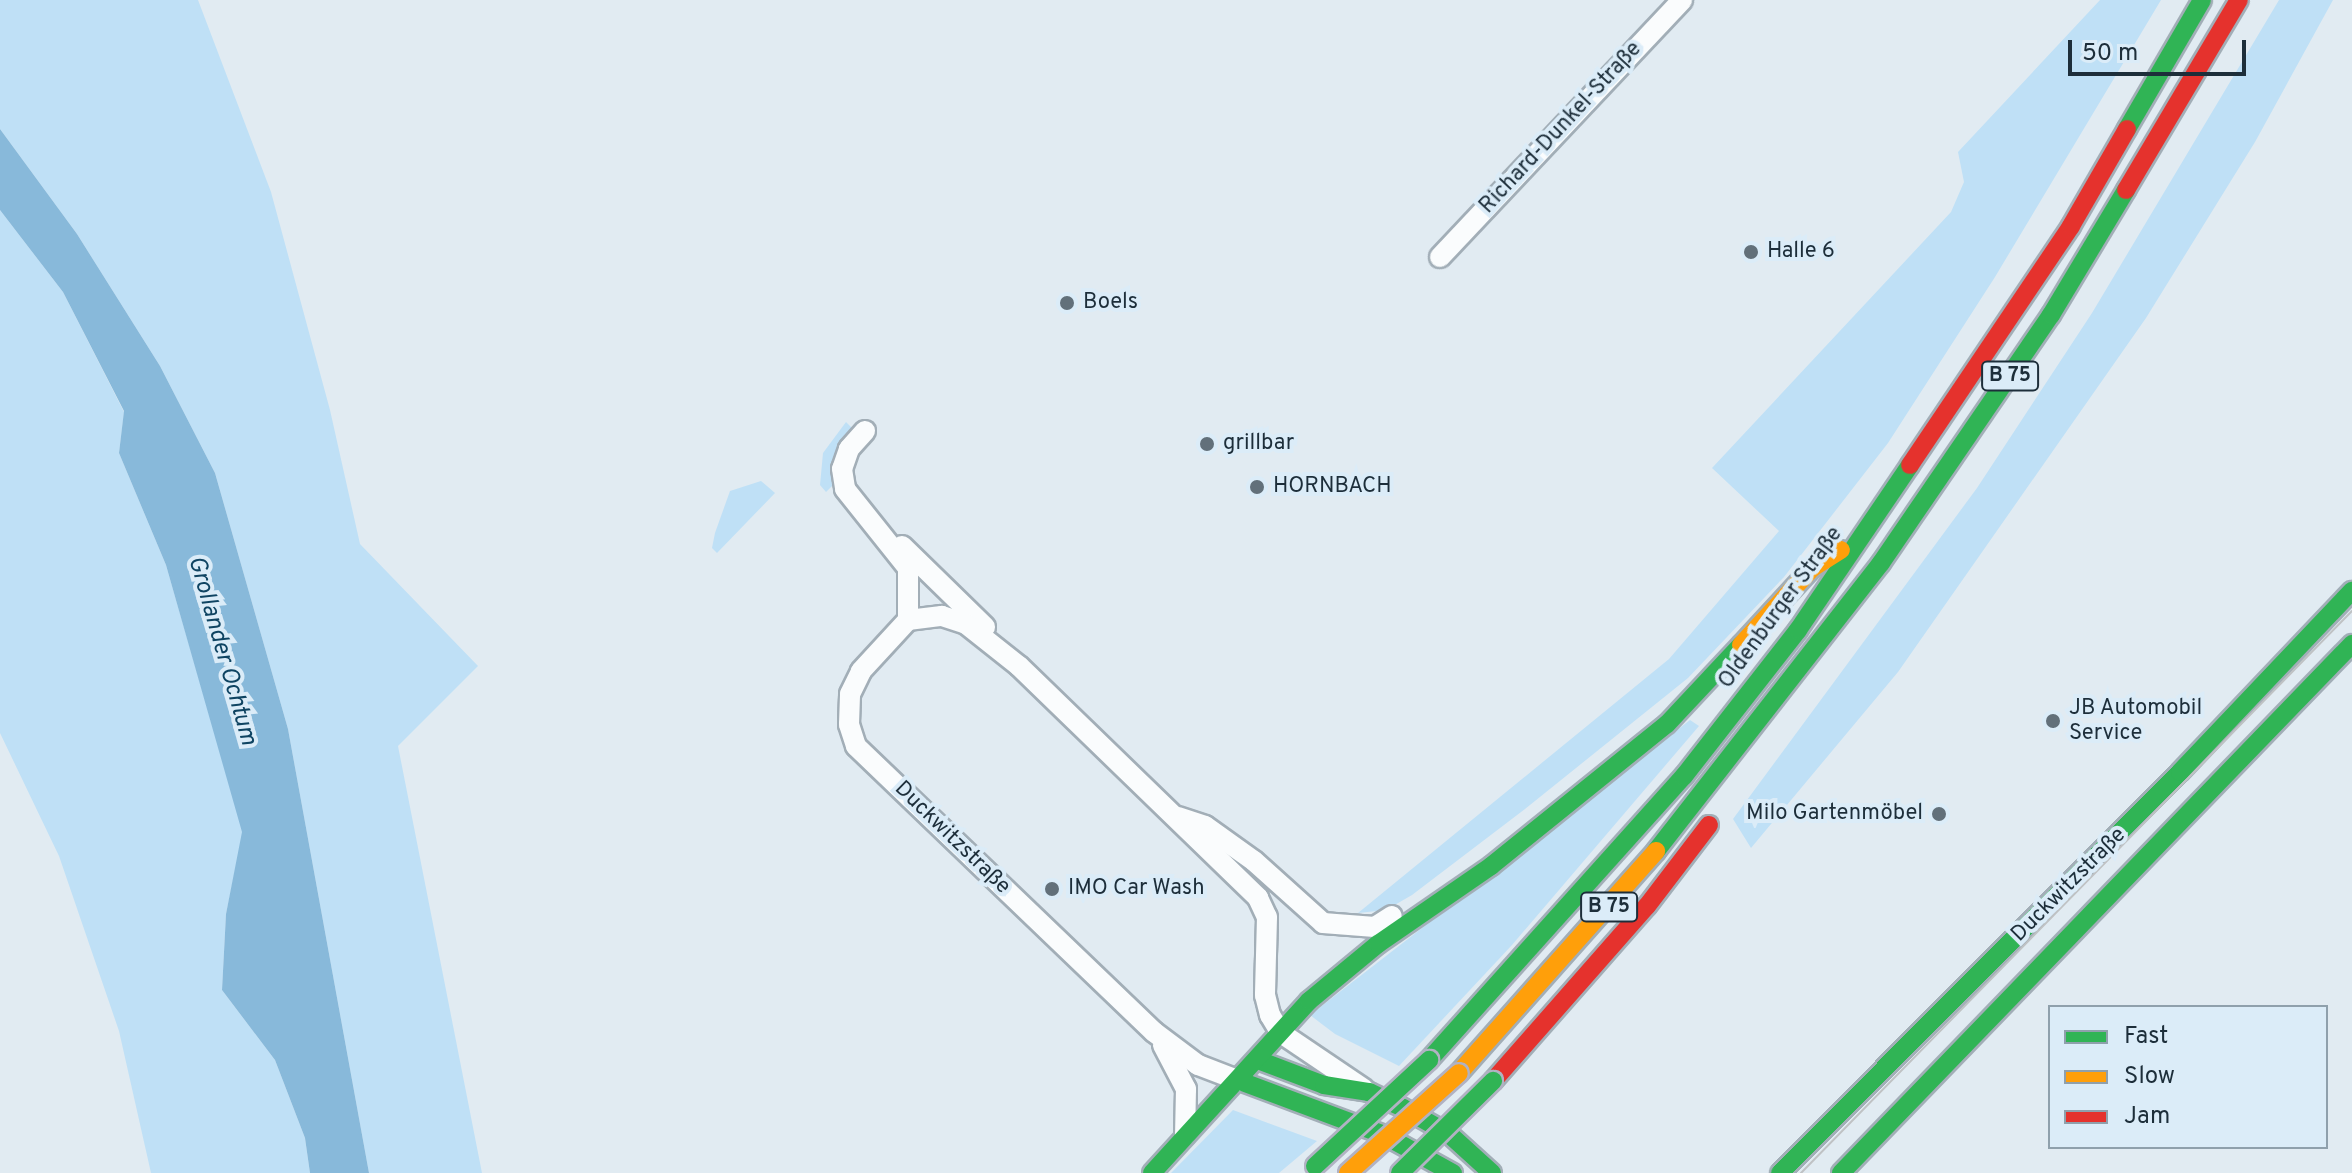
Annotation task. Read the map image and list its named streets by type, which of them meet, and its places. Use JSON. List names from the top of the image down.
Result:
{
  "streets": {
    "main road": ["B 75", "Oldenburger Straße", "Duckwitzstraße"],
    "street": ["Richard-Dunkel-Straße"]
  },
  "water": ["Grollander Ochtum"],
  "places": [
    "Halle 6",
    "Boels",
    "grillbar",
    "HORNBACH",
    "JB Automobil Service",
    "Milo Gartenmöbel",
    "IMO Car Wash"
  ],
  "legend": ["Fast", "Slow", "Jam"],
  "scale_bar": "50 m"
}
